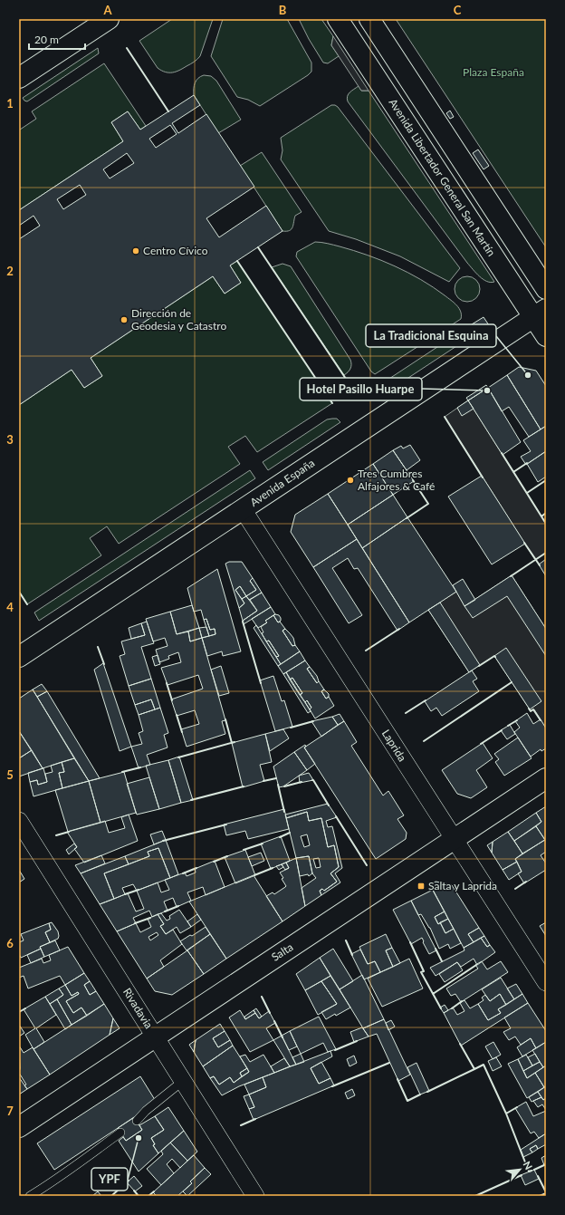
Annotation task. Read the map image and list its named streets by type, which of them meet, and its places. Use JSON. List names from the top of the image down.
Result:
{
  "streets": {
    "main road": ["Avenida Libertador General San Martín", "Avenida España", "Salta"],
    "street": ["Laprida", "Rivadavia"]
  },
  "crossings": [
    ["Avenida Libertador General San Martín", "Avenida España"],
    ["Avenida España", "Laprida"],
    ["Laprida", "Salta"],
    ["Salta", "Rivadavia"]
  ],
  "parks": ["Plaza España"],
  "places": {
    "other": [
      "Centro Cívico",
      "Dirección de Geodesia y Catastro",
      "La Tradicional Esquina",
      "Hotel Pasillo Huarpe",
      "Tres Cumbres Alfajores & Café",
      "YPF"
    ],
    "transit": ["Salta y Laprida"]
  },
  "scale_bar": "20 m",
  "north": "top right",
  "grid": {
    "columns": ["A", "B", "C"],
    "rows": [
      "1",
      "2",
      "3",
      "4",
      "5",
      "6",
      "7"
    ]
  }
}
